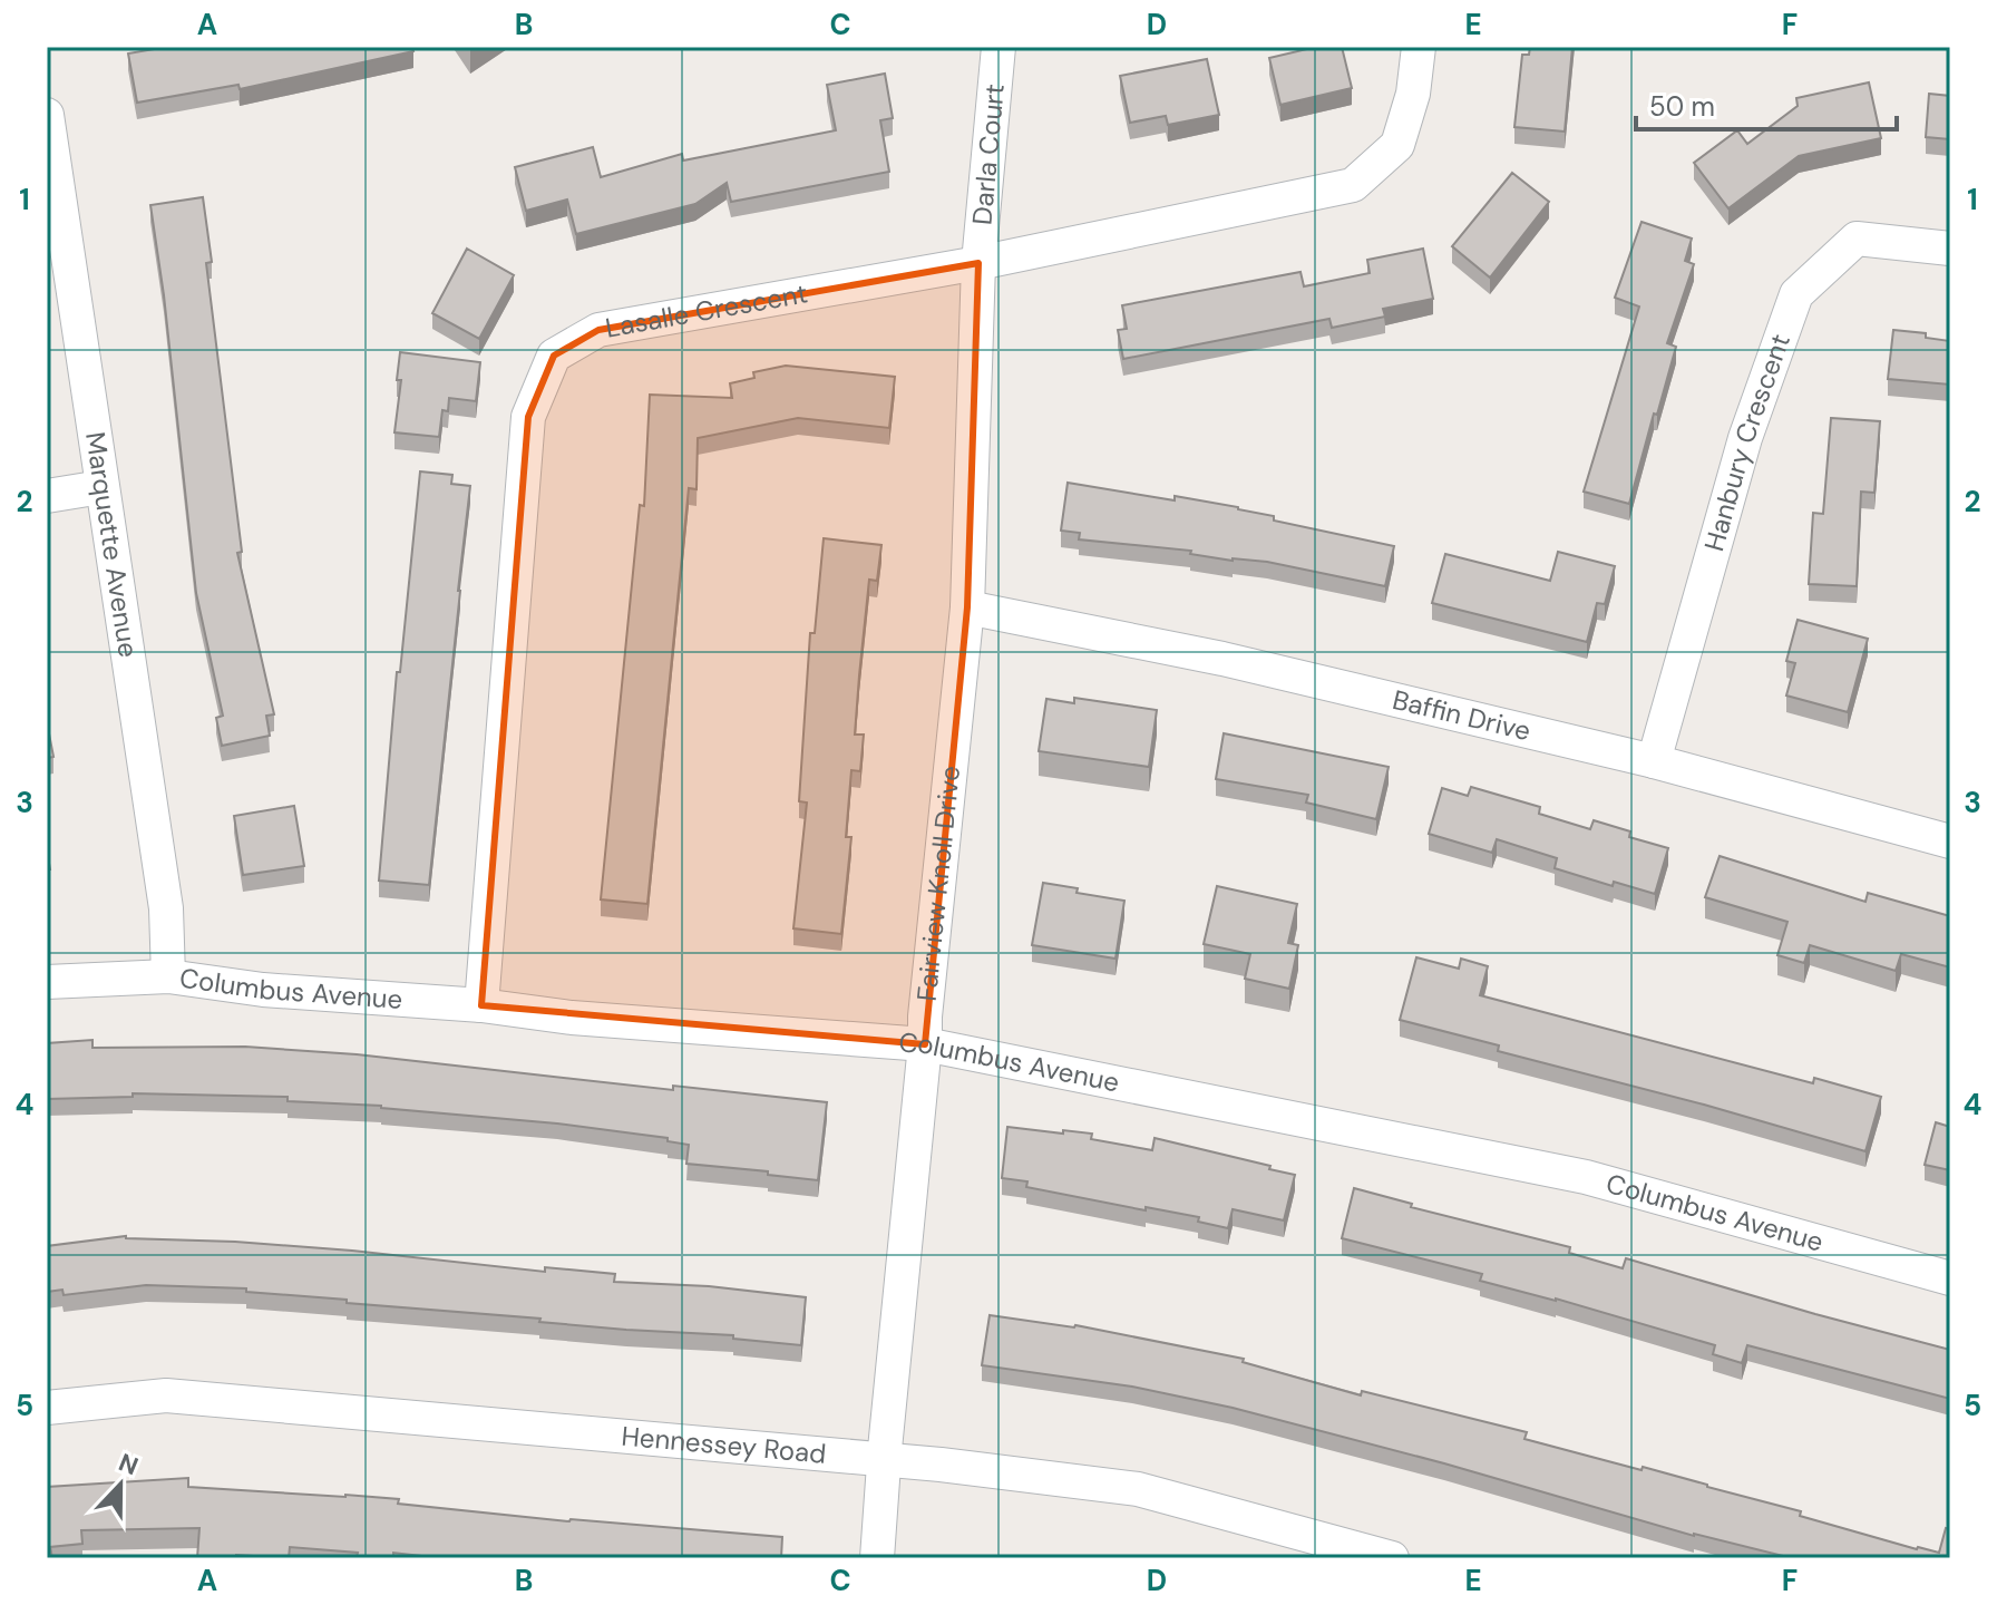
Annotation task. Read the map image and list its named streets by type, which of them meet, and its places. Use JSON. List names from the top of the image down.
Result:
{
  "streets": {
    "street": [
      "Darla Court",
      "Lasalle Crescent",
      "Hanbury Crescent",
      "Marquette Avenue",
      "Baffin Drive",
      "Fairview Knoll Drive",
      "Columbus Avenue",
      "Hennessey Road"
    ]
  },
  "crossings": [
    ["Darla Court", "Lasalle Crescent"],
    ["Darla Court", "Fairview Knoll Drive"],
    ["Lasalle Crescent", "Fairview Knoll Drive"],
    ["Lasalle Crescent", "Columbus Avenue"],
    ["Hanbury Crescent", "Baffin Drive"],
    ["Marquette Avenue", "Columbus Avenue"],
    ["Baffin Drive", "Fairview Knoll Drive"],
    ["Fairview Knoll Drive", "Columbus Avenue"],
    ["Fairview Knoll Drive", "Hennessey Road"]
  ],
  "scale_bar": "50 m",
  "north": "top",
  "grid": {
    "columns": [
      "A",
      "B",
      "C",
      "D",
      "E",
      "F"
    ],
    "rows": [
      "1",
      "2",
      "3",
      "4",
      "5"
    ]
  }
}
